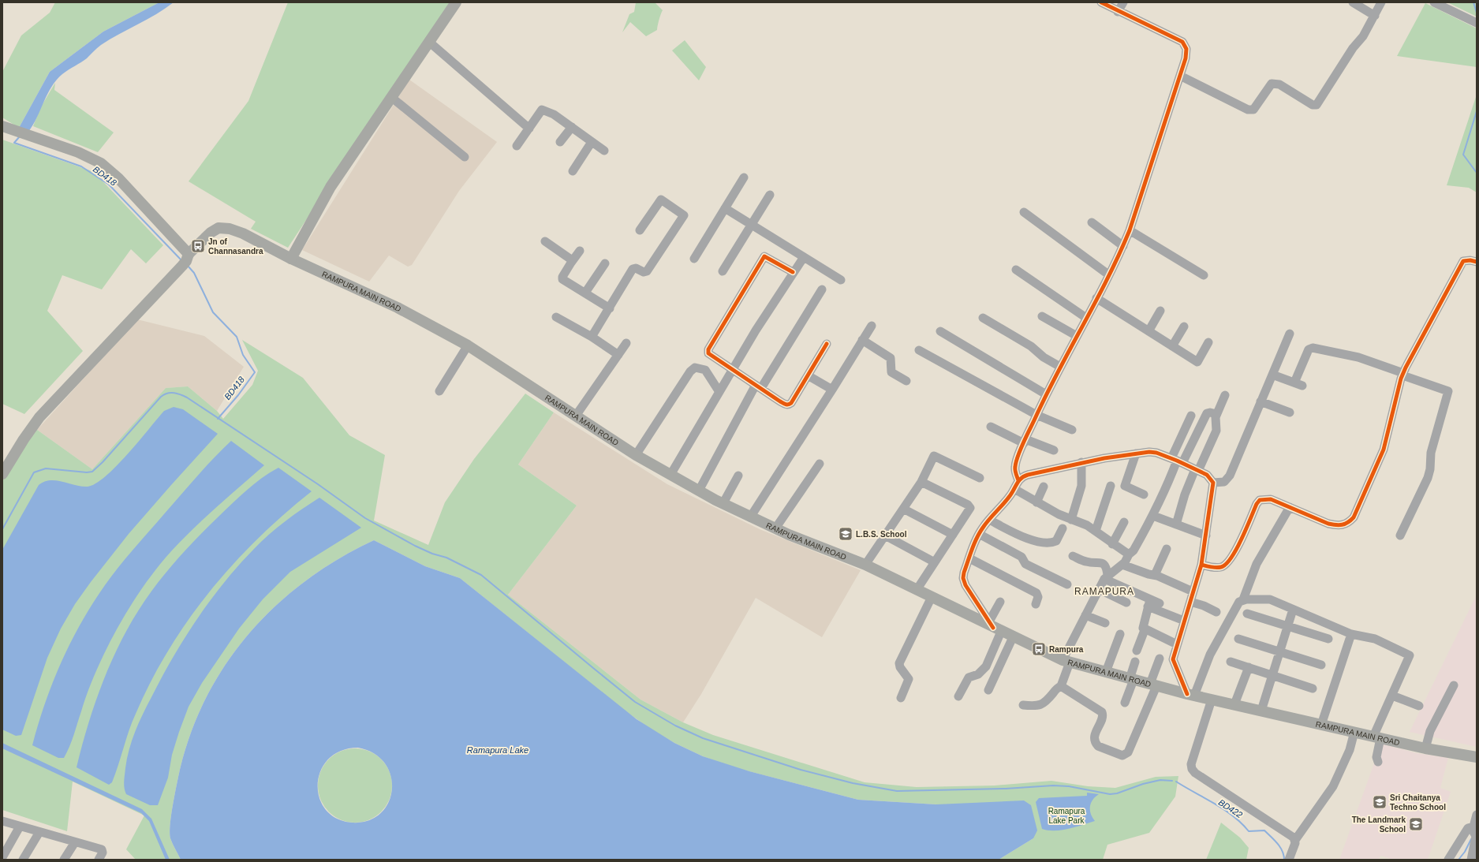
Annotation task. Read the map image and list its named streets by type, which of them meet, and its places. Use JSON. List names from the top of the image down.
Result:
{
  "streets": {
    "main road": ["RAMPURA MAIN ROAD"]
  },
  "districts": ["RAMAPURA"],
  "water": ["BD418", "Ramapura Lake", "BD422"],
  "parks": ["Ramapura Lake Park"],
  "places": {
    "bus stop": ["Jn of Channasandra", "Rampura"],
    "school or university": ["L.B.S. School", "Sri Chaitanya Techno School", "The Landmark School"]
  }
}
